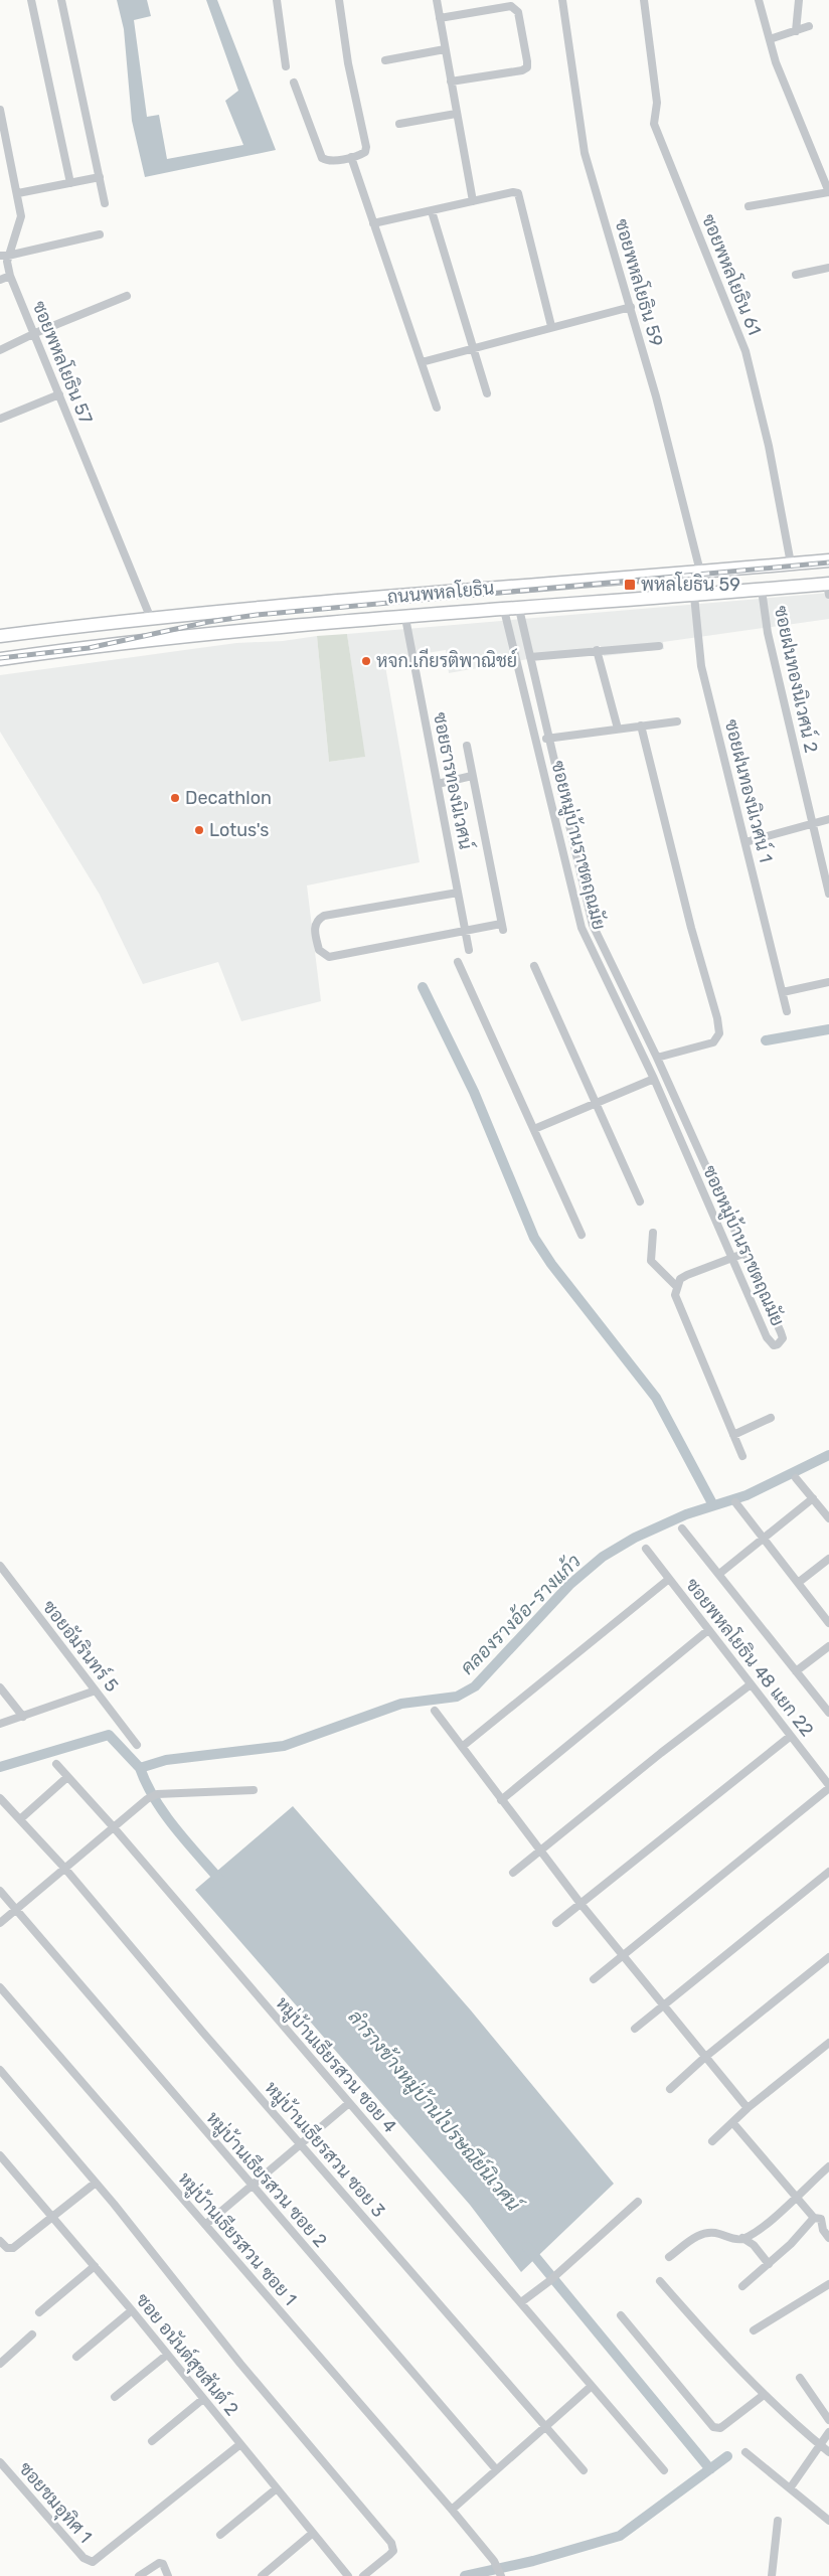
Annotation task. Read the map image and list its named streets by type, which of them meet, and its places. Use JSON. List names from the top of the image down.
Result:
{
  "streets": {
    "main road": ["ถนนพหลโยธิน"],
    "street": [
      "ซอยพหลโยธิน 61",
      "ซอยพหลโยธิน 59",
      "ซอยพหลโยธิน 57",
      "ซอยฝนทองนิเวศน์ 2",
      "ซอยธารทองนิเวศน์",
      "ซอยฝนทองนิเวศน์ 1",
      "ซอยหมู่บ้านราชตฤณมัย",
      "ซอยอัมรินทร์ 5",
      "ซอยพหลโยธิน 48 แยก 22",
      "หมู่บ้านเธียรสวน ซอย 4",
      "หมู่บ้านเธียรสวน ซอย 3",
      "หมู่บ้านเธียรสวน ซอย 2",
      "หมู่บ้านเธียรสวน ซอย 1",
      "ซอย อนันต์สุขสันต์ 2",
      "ซอยชมอุทิศ 1"
    ]
  },
  "crossings": [
    ["ซอยพหลโยธิน 61", "ถนนพหลโยธิน"],
    ["ซอยพหลโยธิน 59", "ถนนพหลโยธิน"],
    ["ซอยพหลโยธิน 57", "ถนนพหลโยธิน"],
    ["ถนนพหลโยธิน", "ซอยฝนทองนิเวศน์ 2"],
    ["ถนนพหลโยธิน", "ซอยธารทองนิเวศน์"],
    ["ถนนพหลโยธิน", "ซอยฝนทองนิเวศน์ 1"],
    ["ถนนพหลโยธิน", "ซอยหมู่บ้านราชตฤณมัย"],
    ["ซอย อนันต์สุขสันต์ 2", "ซอยชมอุทิศ 1"]
  ],
  "water": ["คลองรางอ้อ-รางแก้ว", "ลำรางข้างหมู่บ้านไปรษณีย์นิเวศน์"],
  "places": {
    "transit": ["พหลโยธิน 59"],
    "other": ["หจก.เกียรติพาณิชย์", "Decathlon", "Lotus's"]
  }
}
